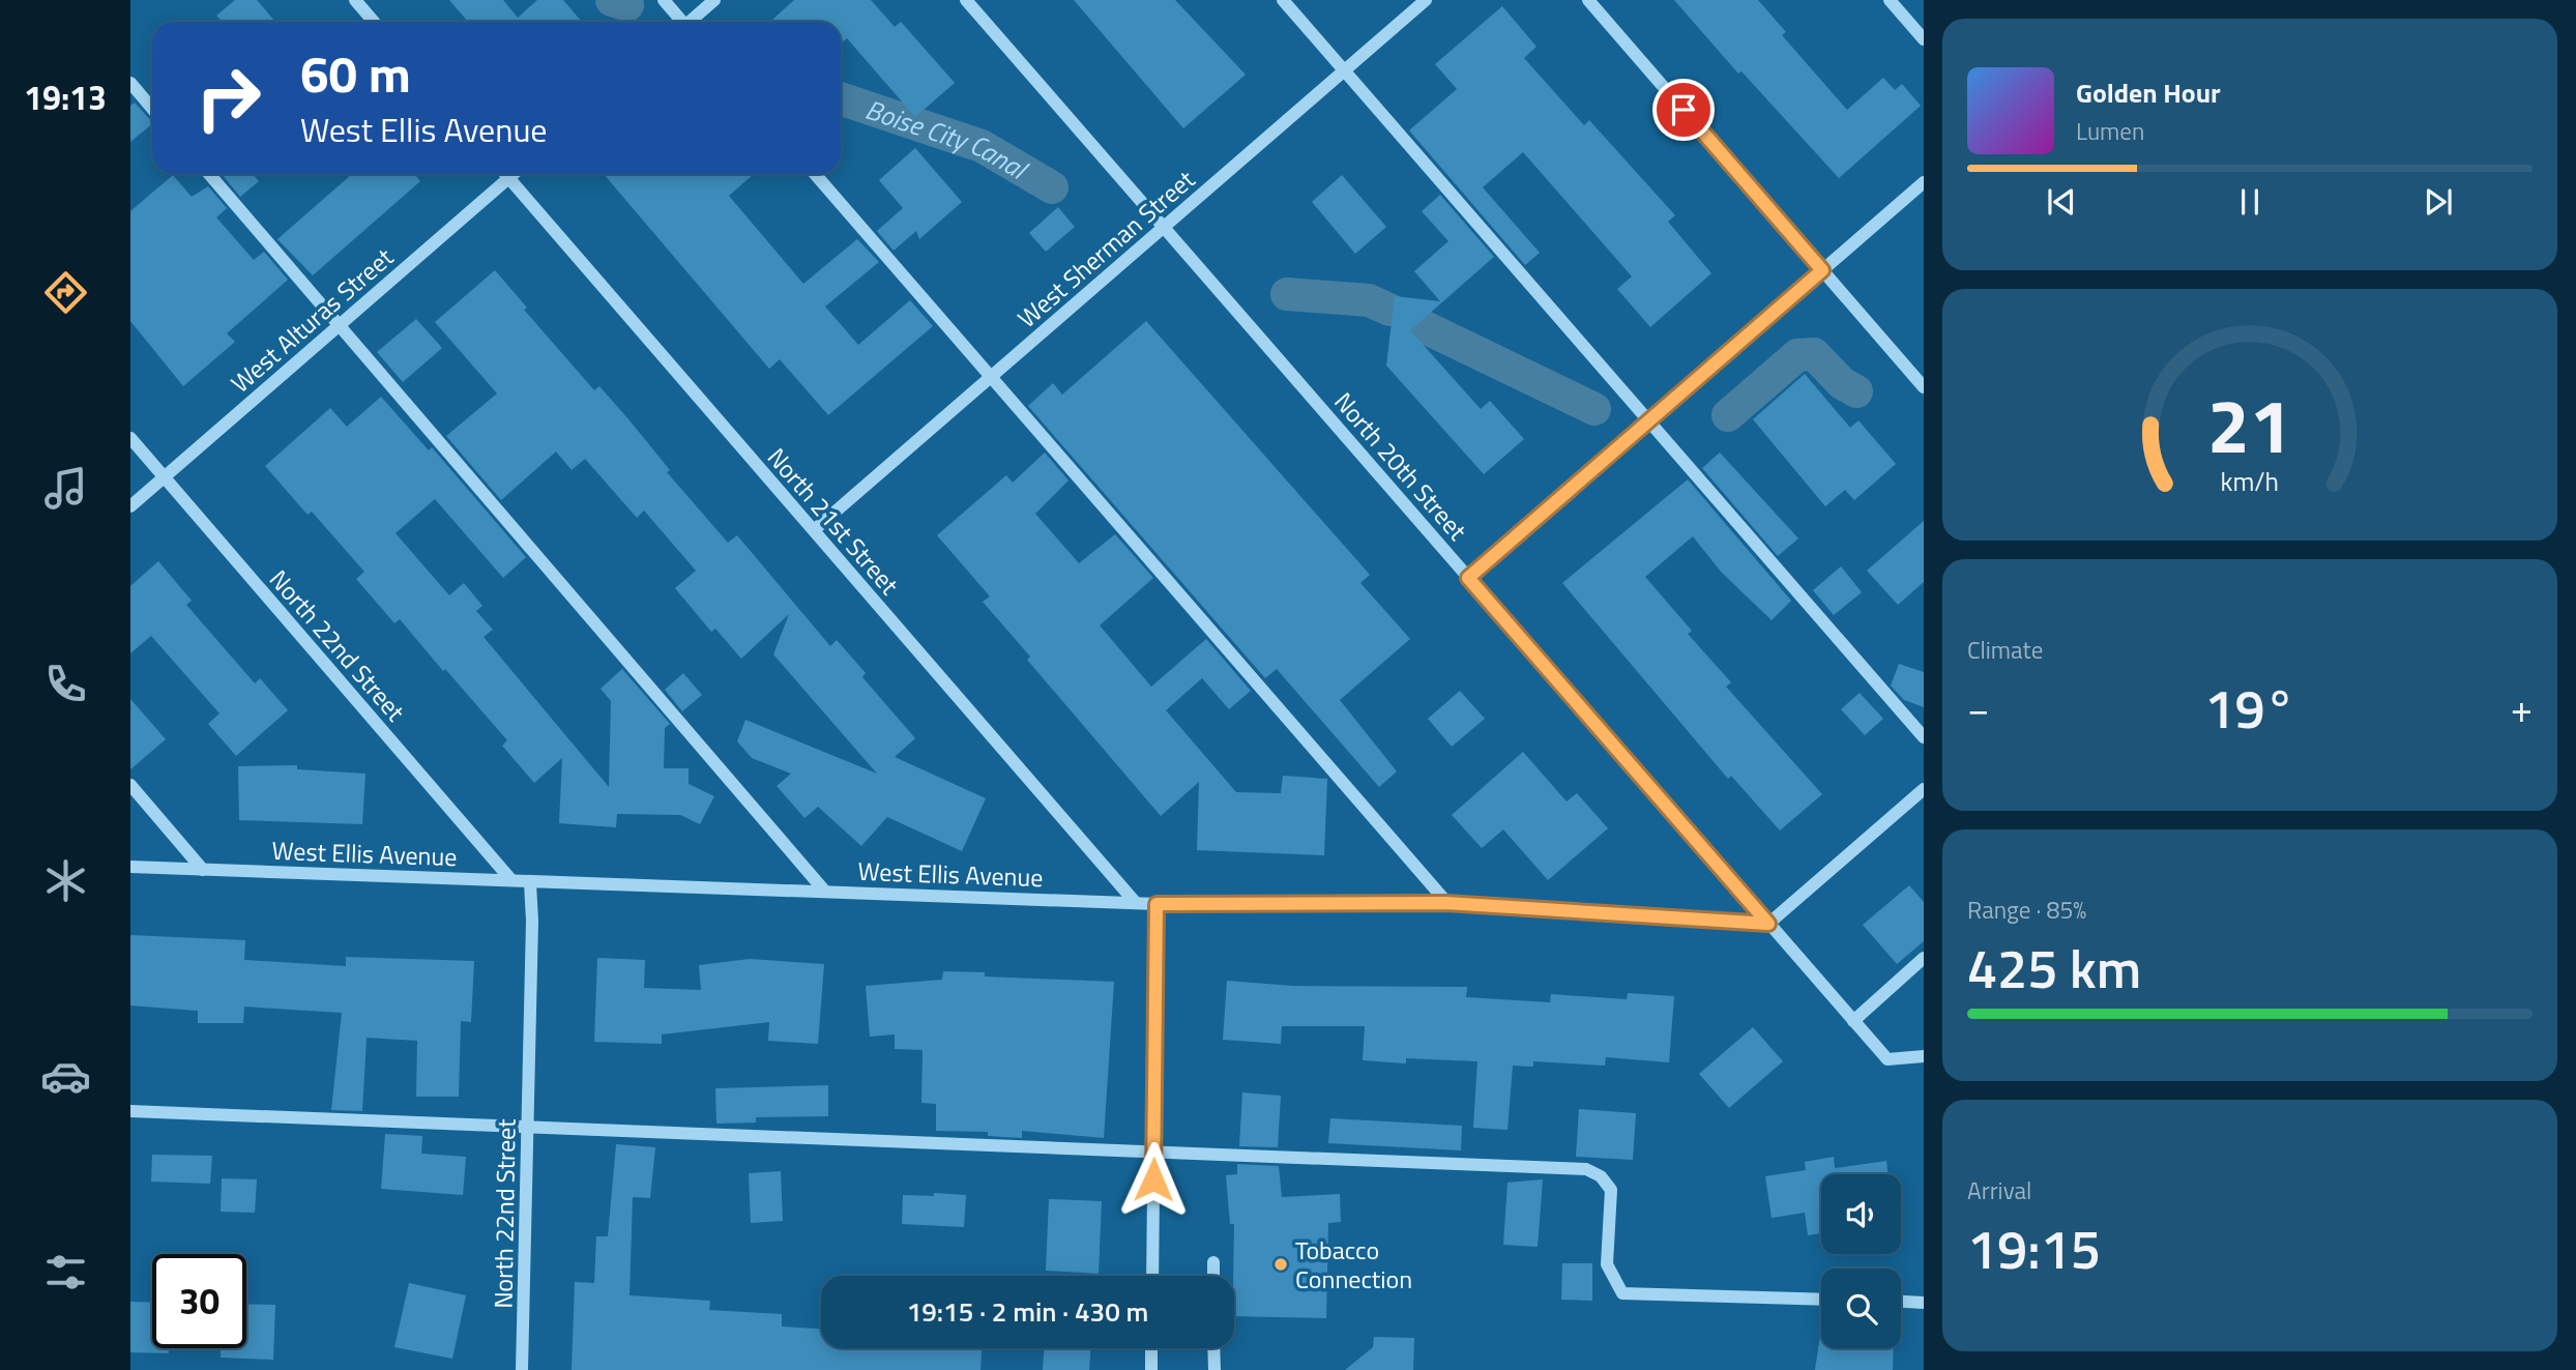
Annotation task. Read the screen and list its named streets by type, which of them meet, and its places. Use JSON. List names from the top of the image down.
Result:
{
  "streets": {
    "street": [
      "West Sherman Street",
      "West Alturas Street",
      "North 20th Street",
      "North 21st Street",
      "North 22nd Street",
      "West Ellis Avenue"
    ]
  },
  "crossings": [
    ["West Sherman Street", "North 20th Street"],
    ["West Sherman Street", "North 21st Street"],
    ["West Alturas Street", "North 21st Street"],
    ["West Alturas Street", "North 22nd Street"],
    ["North 20th Street", "West Ellis Avenue"],
    ["North 21st Street", "West Ellis Avenue"],
    ["North 22nd Street", "West Ellis Avenue"]
  ],
  "water": ["Boise City Canal"],
  "places": ["Tobacco Connection"],
  "page": {
    "tabs": "19:13",
    "turn": ["60 m", "West Ellis Avenue"],
    "song": ["Golden Hour", "Lumen"],
    "tile": [
      "Climate",
      ["Range · 85%", "425 km"],
      ["Arrival", "19:15"]
    ],
    "heat": ["−", "19°", "+"],
    "limit": "30",
    "trip": "19:15 · 2 min · 430 m",
    "gauge": ["21", "km/h"]
  }
}
